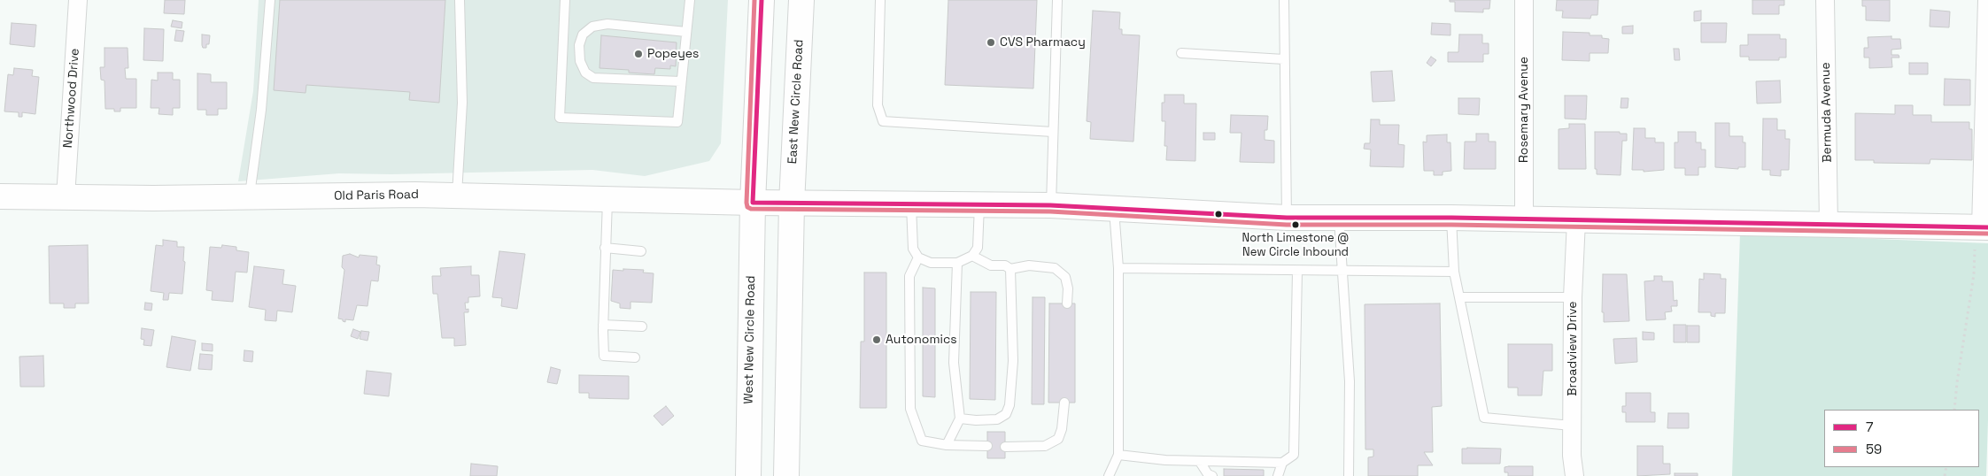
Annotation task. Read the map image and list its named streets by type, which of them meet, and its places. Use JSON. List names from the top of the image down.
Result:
{
  "streets": {
    "main road": ["East New Circle Road", "Old Paris Road", "West New Circle Road"],
    "street": [
      "Northwood Drive",
      "Rosemary Avenue",
      "Bermuda Avenue",
      "Broadview Drive"
    ]
  },
  "crossings": [
    ["Northwood Drive", "Old Paris Road"],
    ["East New Circle Road", "Old Paris Road"],
    ["Rosemary Avenue", "Old Paris Road"],
    ["Bermuda Avenue", "Old Paris Road"],
    ["Old Paris Road", "West New Circle Road"],
    ["Old Paris Road", "Broadview Drive"]
  ],
  "places": [
    "CVS Pharmacy",
    "Popeyes",
    "North Limestone @ New Circle Inbound",
    "Autonomics"
  ],
  "lines": ["transit line 7", "transit line 59"],
  "legend": ["7", "59"]
}
